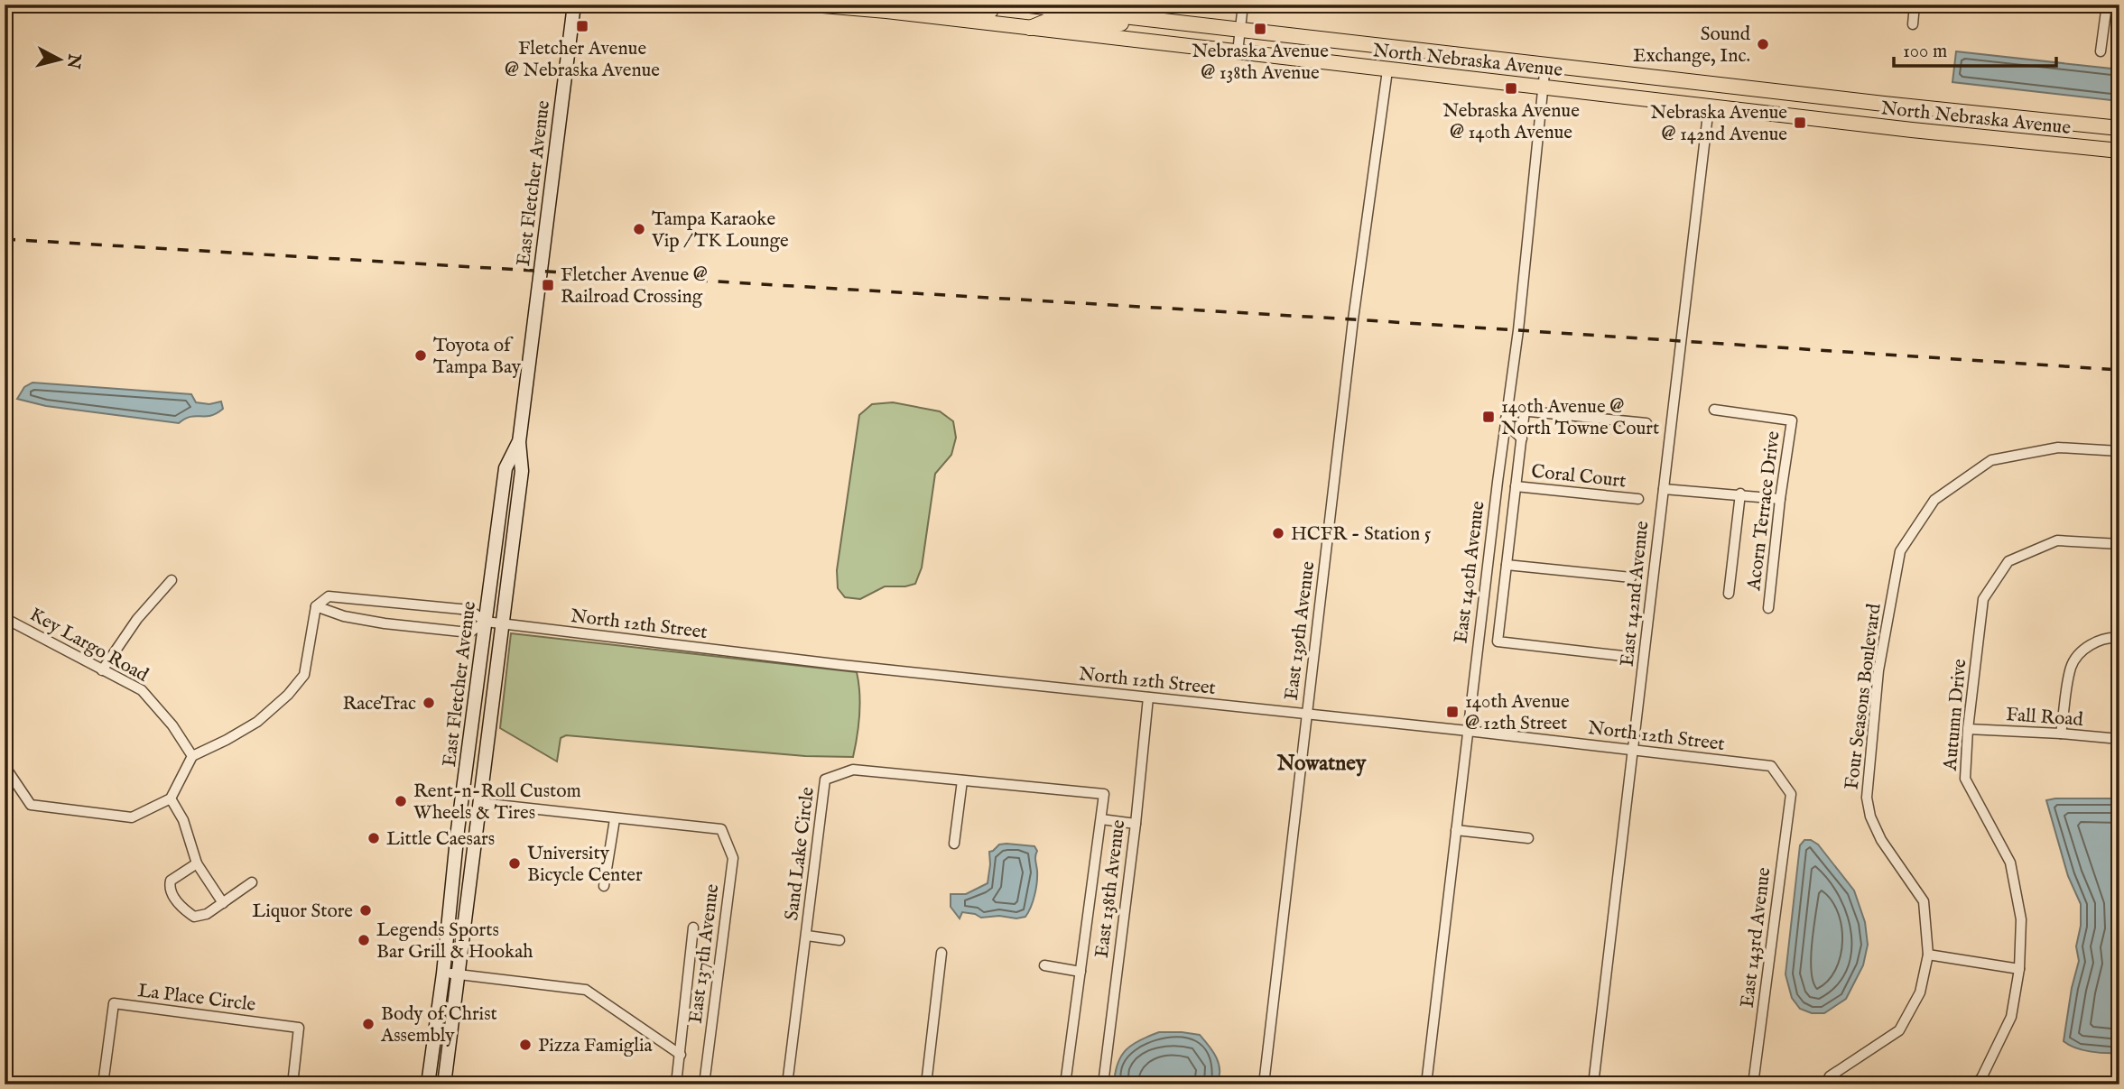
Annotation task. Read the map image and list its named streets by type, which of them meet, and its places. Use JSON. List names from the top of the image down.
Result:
{
  "streets": {
    "main road": ["North Nebraska Avenue", "East Fletcher Avenue"],
    "street": [
      "Coral Court",
      "Acorn Terrace Drive",
      "East 140th Avenue",
      "East 142nd Avenue",
      "North 12th Street",
      "East 139th Avenue",
      "Key Largo Road",
      "Four Seasons Boulevard",
      "Autumn Drive",
      "Fall Road",
      "Sand Lake Circle",
      "East 138th Avenue",
      "East 143rd Avenue",
      "East 137th Avenue",
      "La Place Circle"
    ]
  },
  "crossings": [
    ["North Nebraska Avenue", "East 140th Avenue"],
    ["North Nebraska Avenue", "East 142nd Avenue"],
    ["North Nebraska Avenue", "East 139th Avenue"],
    ["East Fletcher Avenue", "North 12th Street"],
    ["East 140th Avenue", "North 12th Street"],
    ["East 142nd Avenue", "North 12th Street"],
    ["North 12th Street", "East 139th Avenue"],
    ["North 12th Street", "East 138th Avenue"],
    ["North 12th Street", "East 143rd Avenue"],
    ["Autumn Drive", "Fall Road"]
  ],
  "districts": ["Nowatney"],
  "places": {
    "transit": [
      "Fletcher Avenue @ Nebraska Avenue",
      "Nebraska Avenue @ 138th Avenue",
      "Nebraska Avenue @ 140th Avenue",
      "Nebraska Avenue @ 142nd Avenue",
      "Fletcher Avenue @ Railroad Crossing",
      "140th Avenue @ North Towne Court",
      "140th Avenue @ 12th Street"
    ],
    "other": [
      "Sound Exchange, Inc.",
      "Tampa Karaoke Vip / TK Lounge",
      "Toyota of Tampa Bay",
      "HCFR - Station 5",
      "RaceTrac",
      "Rent-n-Roll Custom Wheels & Tires",
      "Little Caesars",
      "University Bicycle Center",
      "Liquor Store",
      "Legends Sports Bar Grill & Hookah",
      "Body of Christ Assembly",
      "Pizza Famiglia"
    ]
  },
  "scale_bar": "100 m",
  "north": "right"
}
